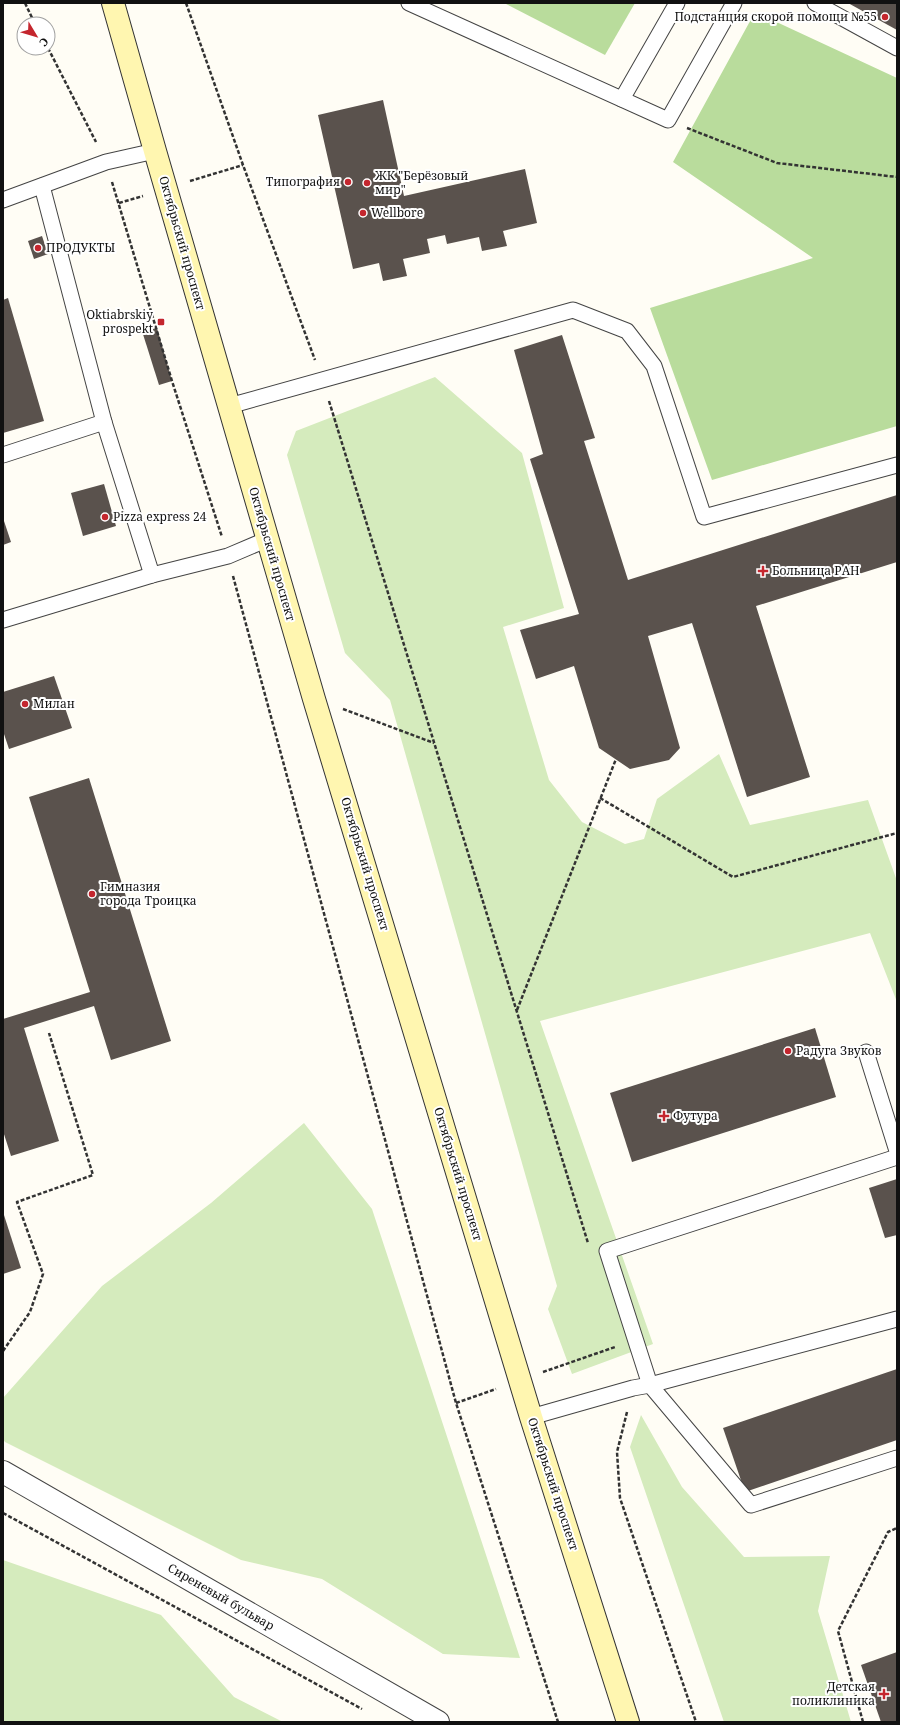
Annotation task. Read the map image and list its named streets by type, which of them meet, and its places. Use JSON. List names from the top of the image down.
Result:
{
  "streets": {
    "main road": ["Октябрьский проспект"],
    "street": ["Сиреневый бульвар"]
  },
  "places": {
    "other": [
      "Подстанция скорой помощи №55",
      "Типография",
      "ЖК \"Берёзовый мир\"",
      "Wellbore",
      "ПРОДУКТЫ",
      "Pizza express 24",
      "Милан",
      "Гимназия города Троицка",
      "Радуга Звуков"
    ],
    "transit": ["Oktiabrskiy prospekt"],
    "health": ["Больница РАН", "Футура", "Детская поликлиника"]
  },
  "north": "bottom right"
}
